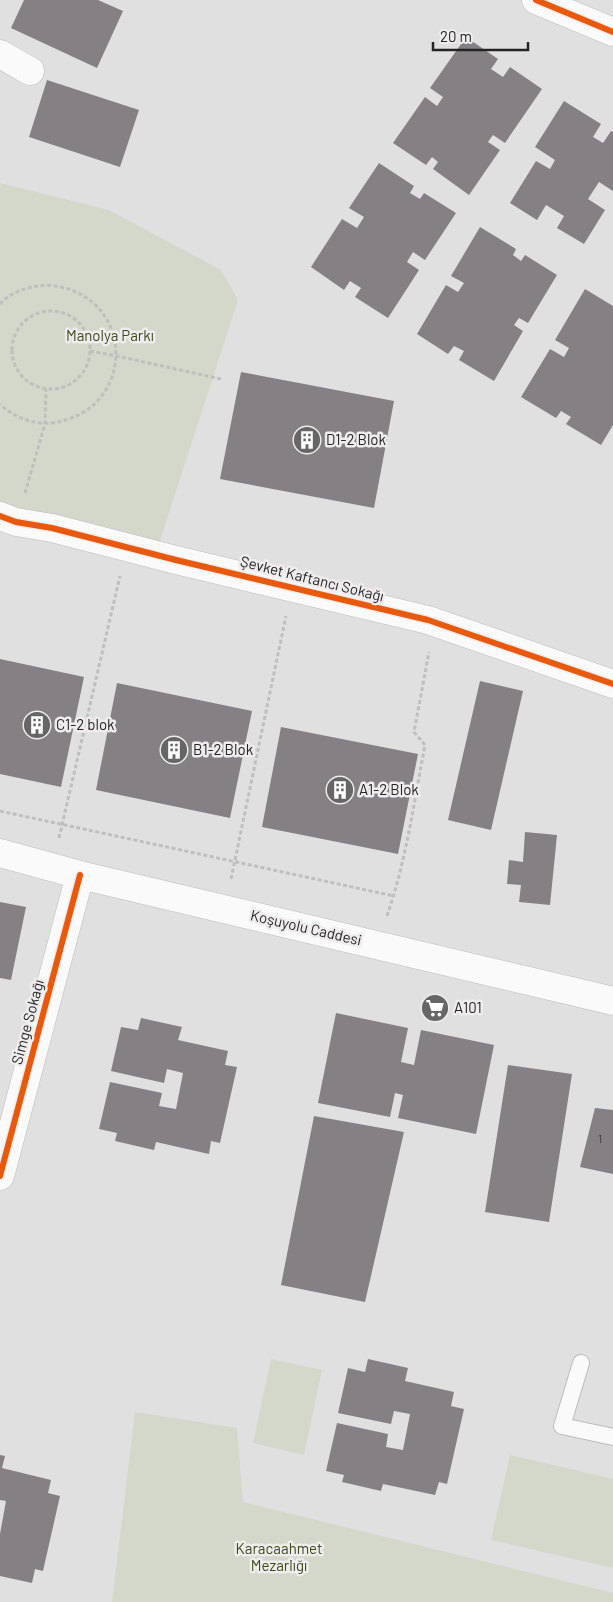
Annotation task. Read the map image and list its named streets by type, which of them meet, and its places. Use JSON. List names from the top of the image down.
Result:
{
  "streets": {
    "street": ["Şevket Kaftancı Sokağı", "Koşuyolu Caddesi", "Simge Sokağı"]
  },
  "crossings": [
    ["Koşuyolu Caddesi", "Simge Sokağı"]
  ],
  "parks": ["Manolya Parkı", "Karacaahmet Mezarlığı"],
  "places": {
    "building": [
      "D1-2 Blok",
      "C1-2 blok",
      "B1-2 Blok",
      "A1-2 Blok"
    ],
    "supermarket": ["A101"]
  },
  "house_numbers": ["1"],
  "scale_bar": "20 m"
}
